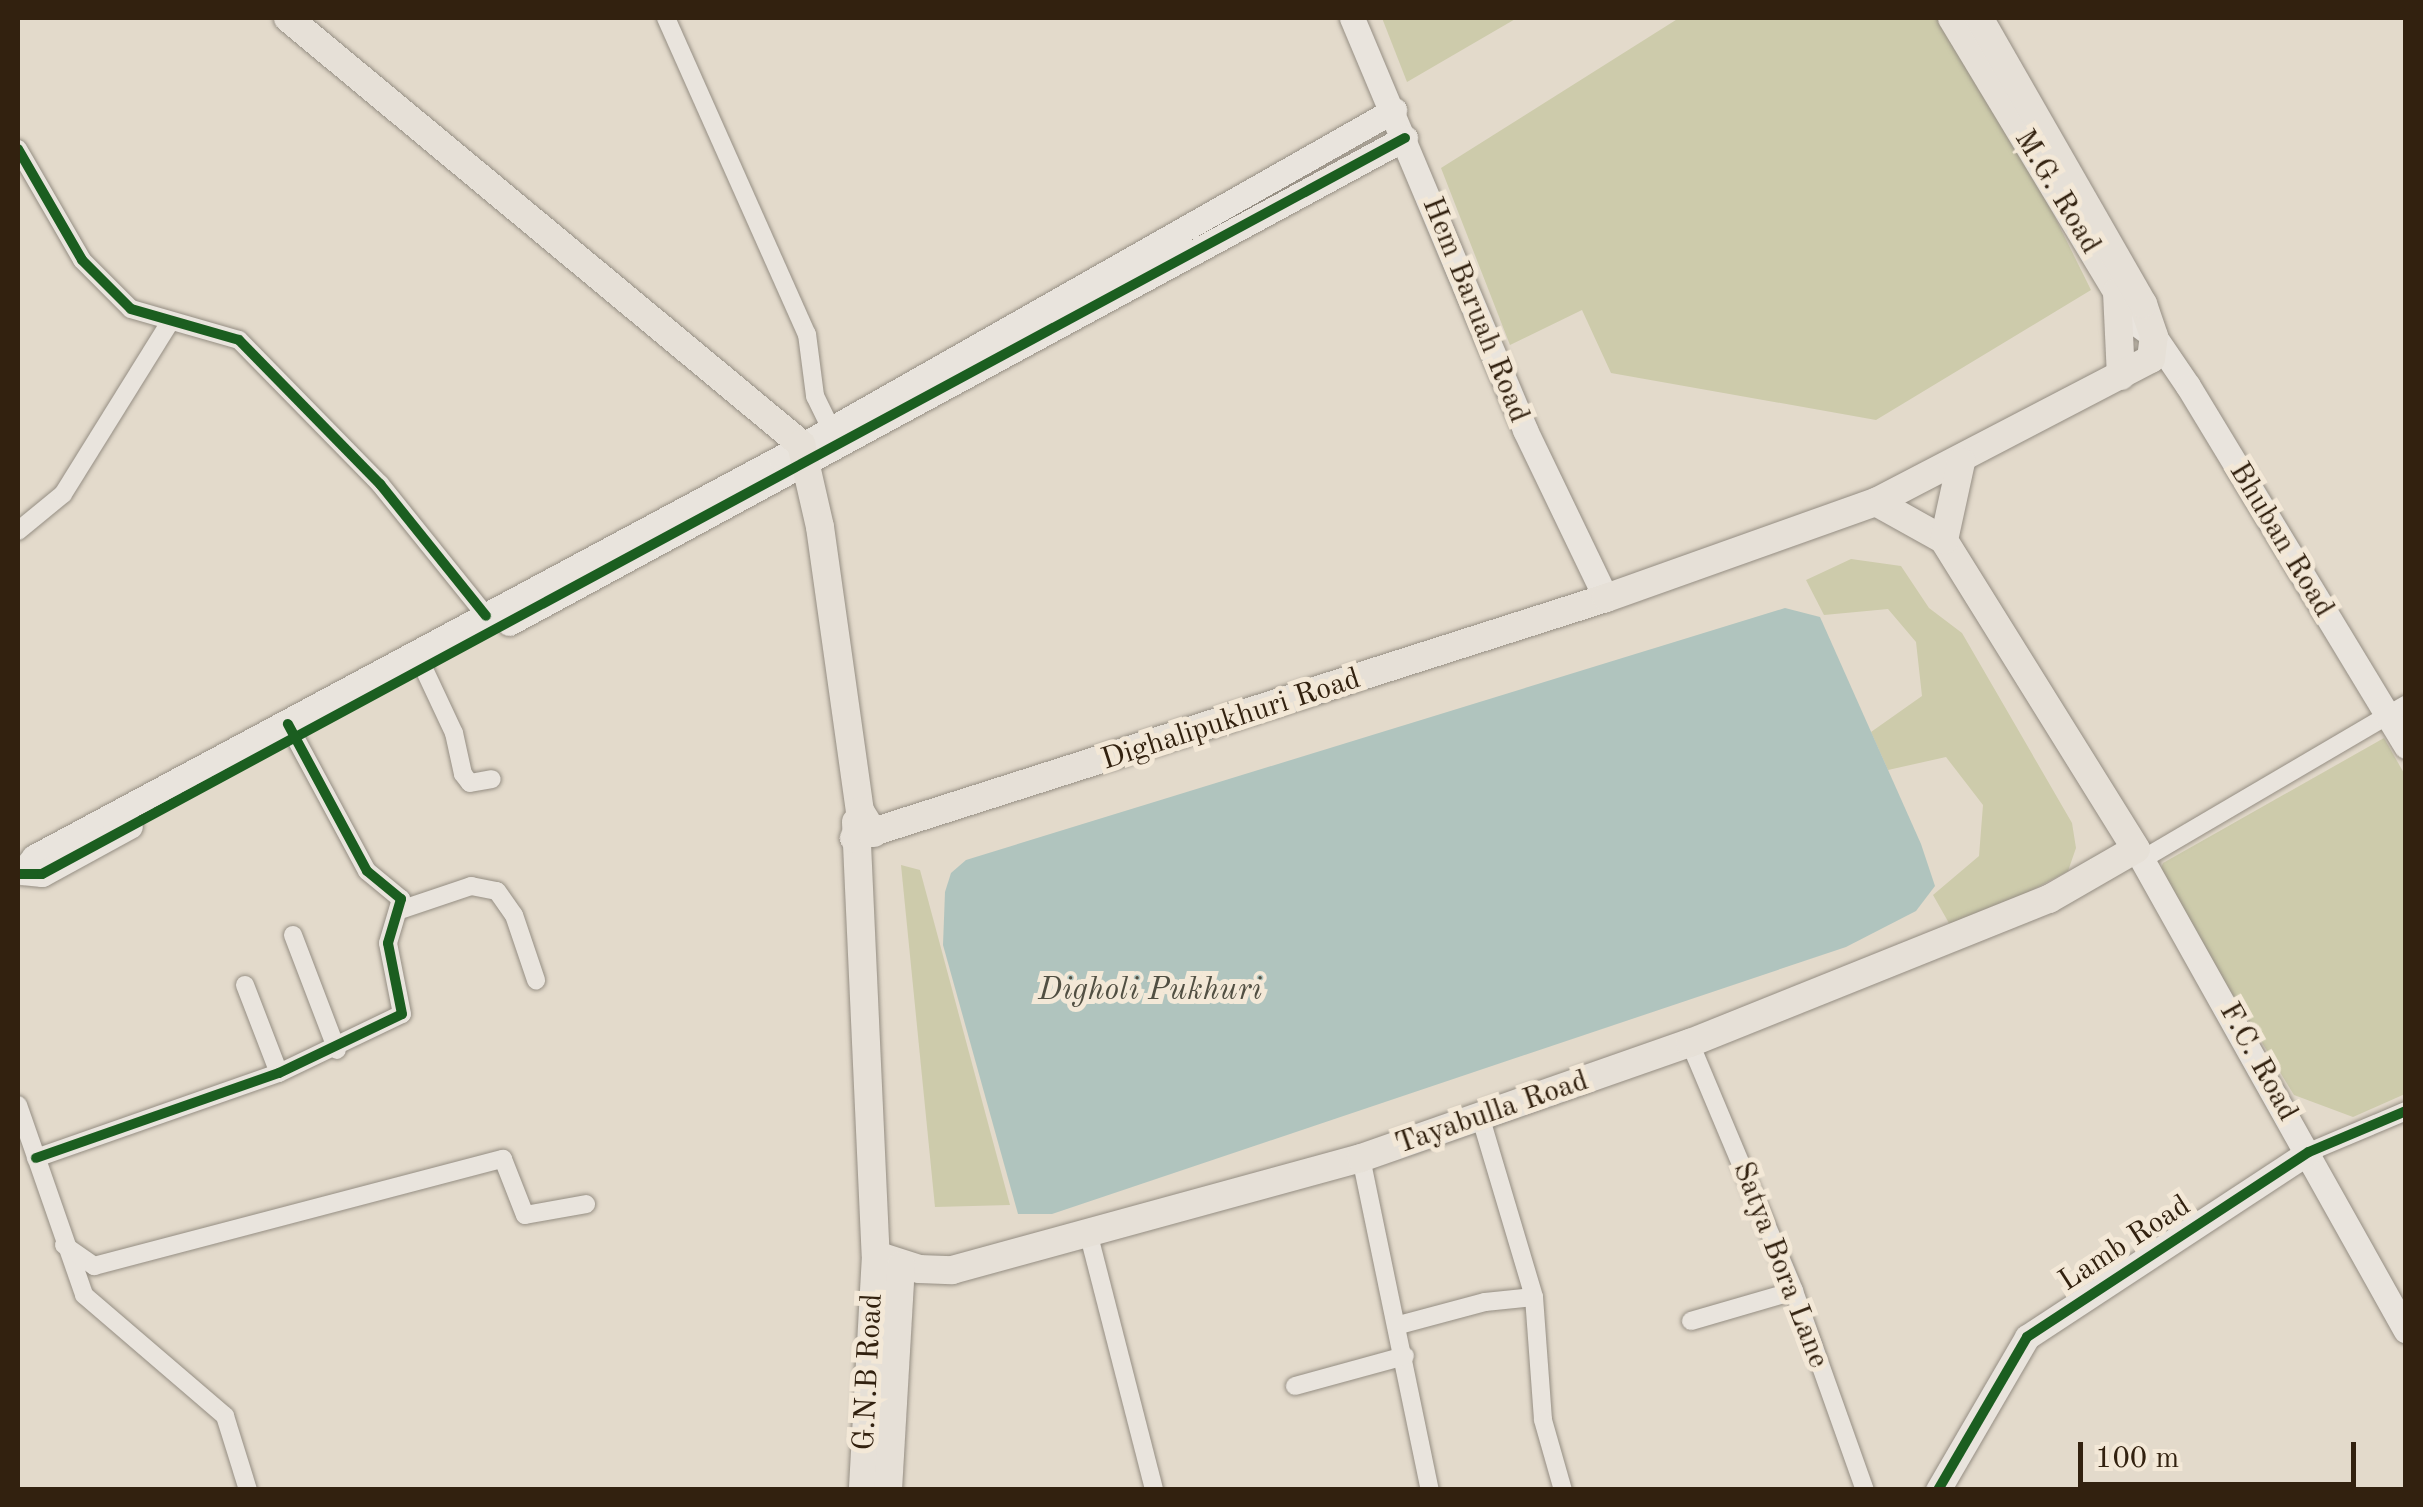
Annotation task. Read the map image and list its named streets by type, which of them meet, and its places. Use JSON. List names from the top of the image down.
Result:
{
  "streets": {
    "main road": [
      "M.G. Road",
      "Dighalipukhuri Road",
      "Tayabulla Road",
      "G.N.B Road"
    ],
    "street": [
      "Hem Baruah Road",
      "Bhuban Road",
      "F.C. Road",
      "Lamb Road",
      "Satya Bora Lane"
    ]
  },
  "crossings": [
    ["M.G. Road", "Dighalipukhuri Road"],
    ["Hem Baruah Road", "Dighalipukhuri Road"],
    ["Bhuban Road", "Dighalipukhuri Road"],
    ["F.C. Road", "Tayabulla Road"],
    ["F.C. Road", "Lamb Road"],
    ["Tayabulla Road", "Satya Bora Lane"],
    ["Tayabulla Road", "G.N.B Road"]
  ],
  "water": ["Digholi Pukhuri"],
  "scale_bar": "100 m"
}
